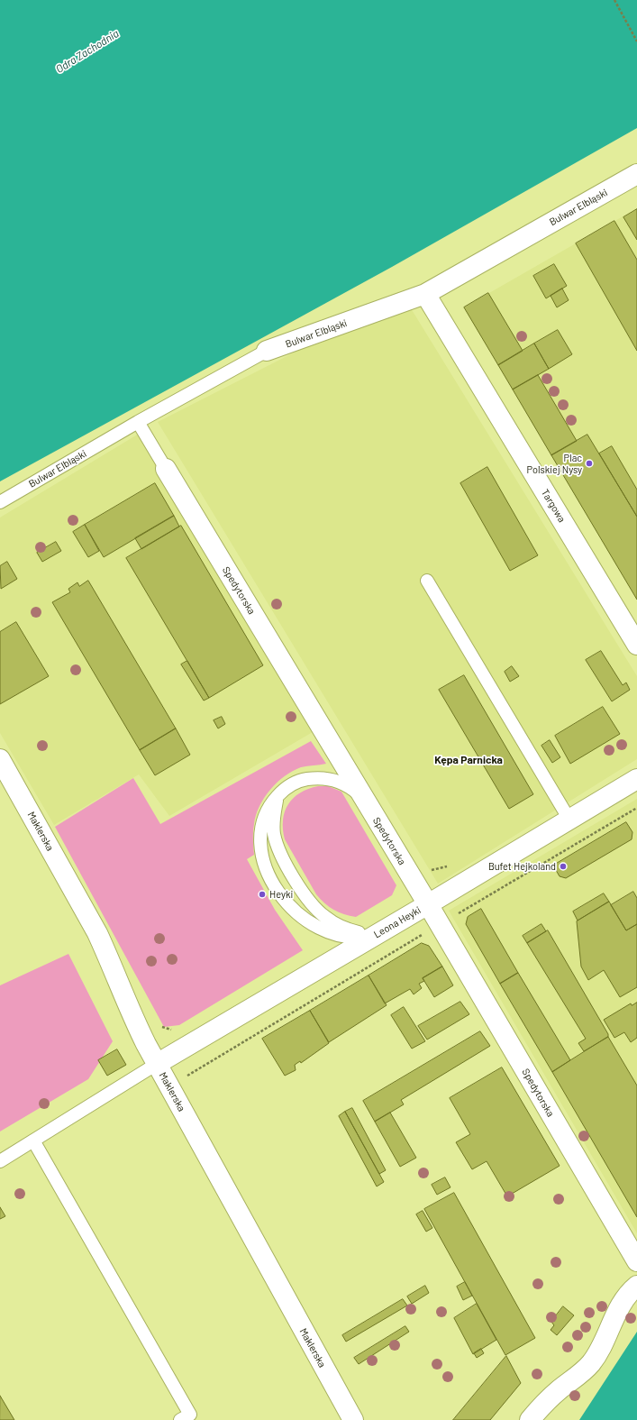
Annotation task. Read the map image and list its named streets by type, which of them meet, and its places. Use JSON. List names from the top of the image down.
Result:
{
  "streets": {
    "street": [
      "Bulwar Elbląski",
      "Targowa",
      "Spedytorska",
      "Maklerska",
      "Leona Heyki"
    ]
  },
  "crossings": [
    ["Bulwar Elbląski", "Targowa"],
    ["Bulwar Elbląski", "Spedytorska"],
    ["Spedytorska", "Leona Heyki"],
    ["Maklerska", "Leona Heyki"]
  ],
  "districts": ["Kępa Parnicka"],
  "water": ["Odra Zachodnia"],
  "places": ["Plac Polskiej Nysy", "Bufet Hejkoland", "Heyki"]
}
